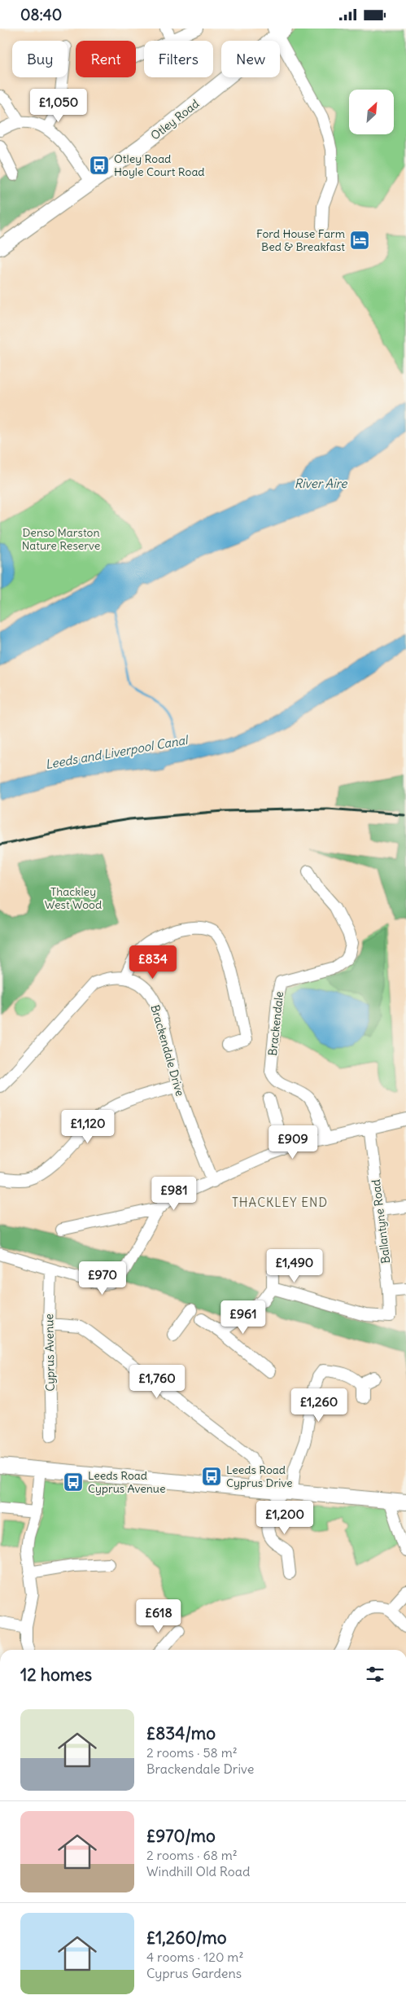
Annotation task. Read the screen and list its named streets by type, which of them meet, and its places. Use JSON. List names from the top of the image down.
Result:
{
  "streets": {
    "main road": ["Otley Road"],
    "street": [
      "Brackendale",
      "Brackendale Drive",
      "Ballantyne Road",
      "Cyprus Avenue"
    ]
  },
  "districts": ["THACKLEY END"],
  "water": ["River Aire", "Leeds and Liverpool Canal"],
  "parks": ["Denso Marston Nature Reserve", "Thackley West Wood"],
  "places": {
    "bus stop": ["Otley Road Hoyle Court Road", "Leeds Road Cyprus Drive", "Leeds Road Cyprus Avenue"],
    "hotel": ["Ford House Farm Bed & Breakfast"]
  },
  "north": "top right",
  "page": {
    "status": "08:40",
    "chip": [
      "Buy",
      "Rent",
      "Filters",
      "New"
    ],
    "price": [
      "£1,050",
      "£834",
      "£1,120",
      "£909",
      "£981",
      "£1,490",
      "£970",
      "£961",
      "£1,760",
      "£1,260",
      "£1,200",
      "£618"
    ],
    "heading": "12 homes",
    "list": [
      {
        "name": "£834/mo",
        "note": "2 rooms · 58 m² · Brackendale Drive"
      },
      {
        "name": "£970/mo",
        "note": "2 rooms · 68 m² · Windhill Old Road"
      },
      {
        "name": "£1,260/mo",
        "note": "4 rooms · 120 m² · Cyprus Gardens"
      }
    ]
  }
}
